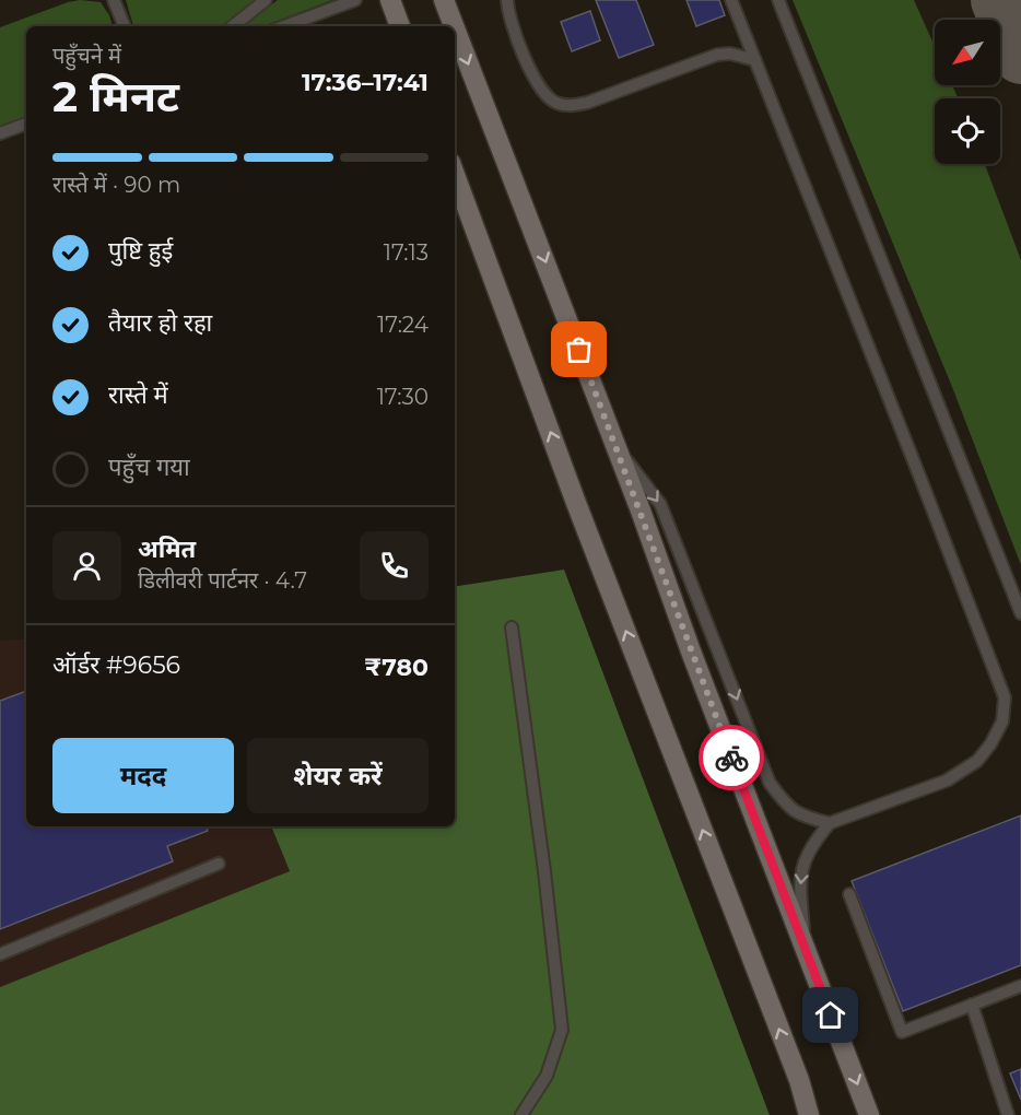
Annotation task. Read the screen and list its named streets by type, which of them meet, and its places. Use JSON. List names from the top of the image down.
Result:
{
  "north": "bottom left",
  "page": {
    "heading": ["2 मिनट", "पहुँचने में", "17:36–17:41"],
    "panel": [
      "अमित",
      "डिलीवरी पार्टनर · 4.7",
      "ऑर्डर #9656",
      "₹780"
    ],
    "bar": "रास्ते में · 90 m",
    "list": [
      ["पुष्टि हुई", "17:13"],
      ["तैयार हो रहा", "17:24"],
      ["रास्ते में", "17:30"],
      "पहुँच गया"
    ],
    "buttons": ["मदद", "शेयर करें"]
  }
}
